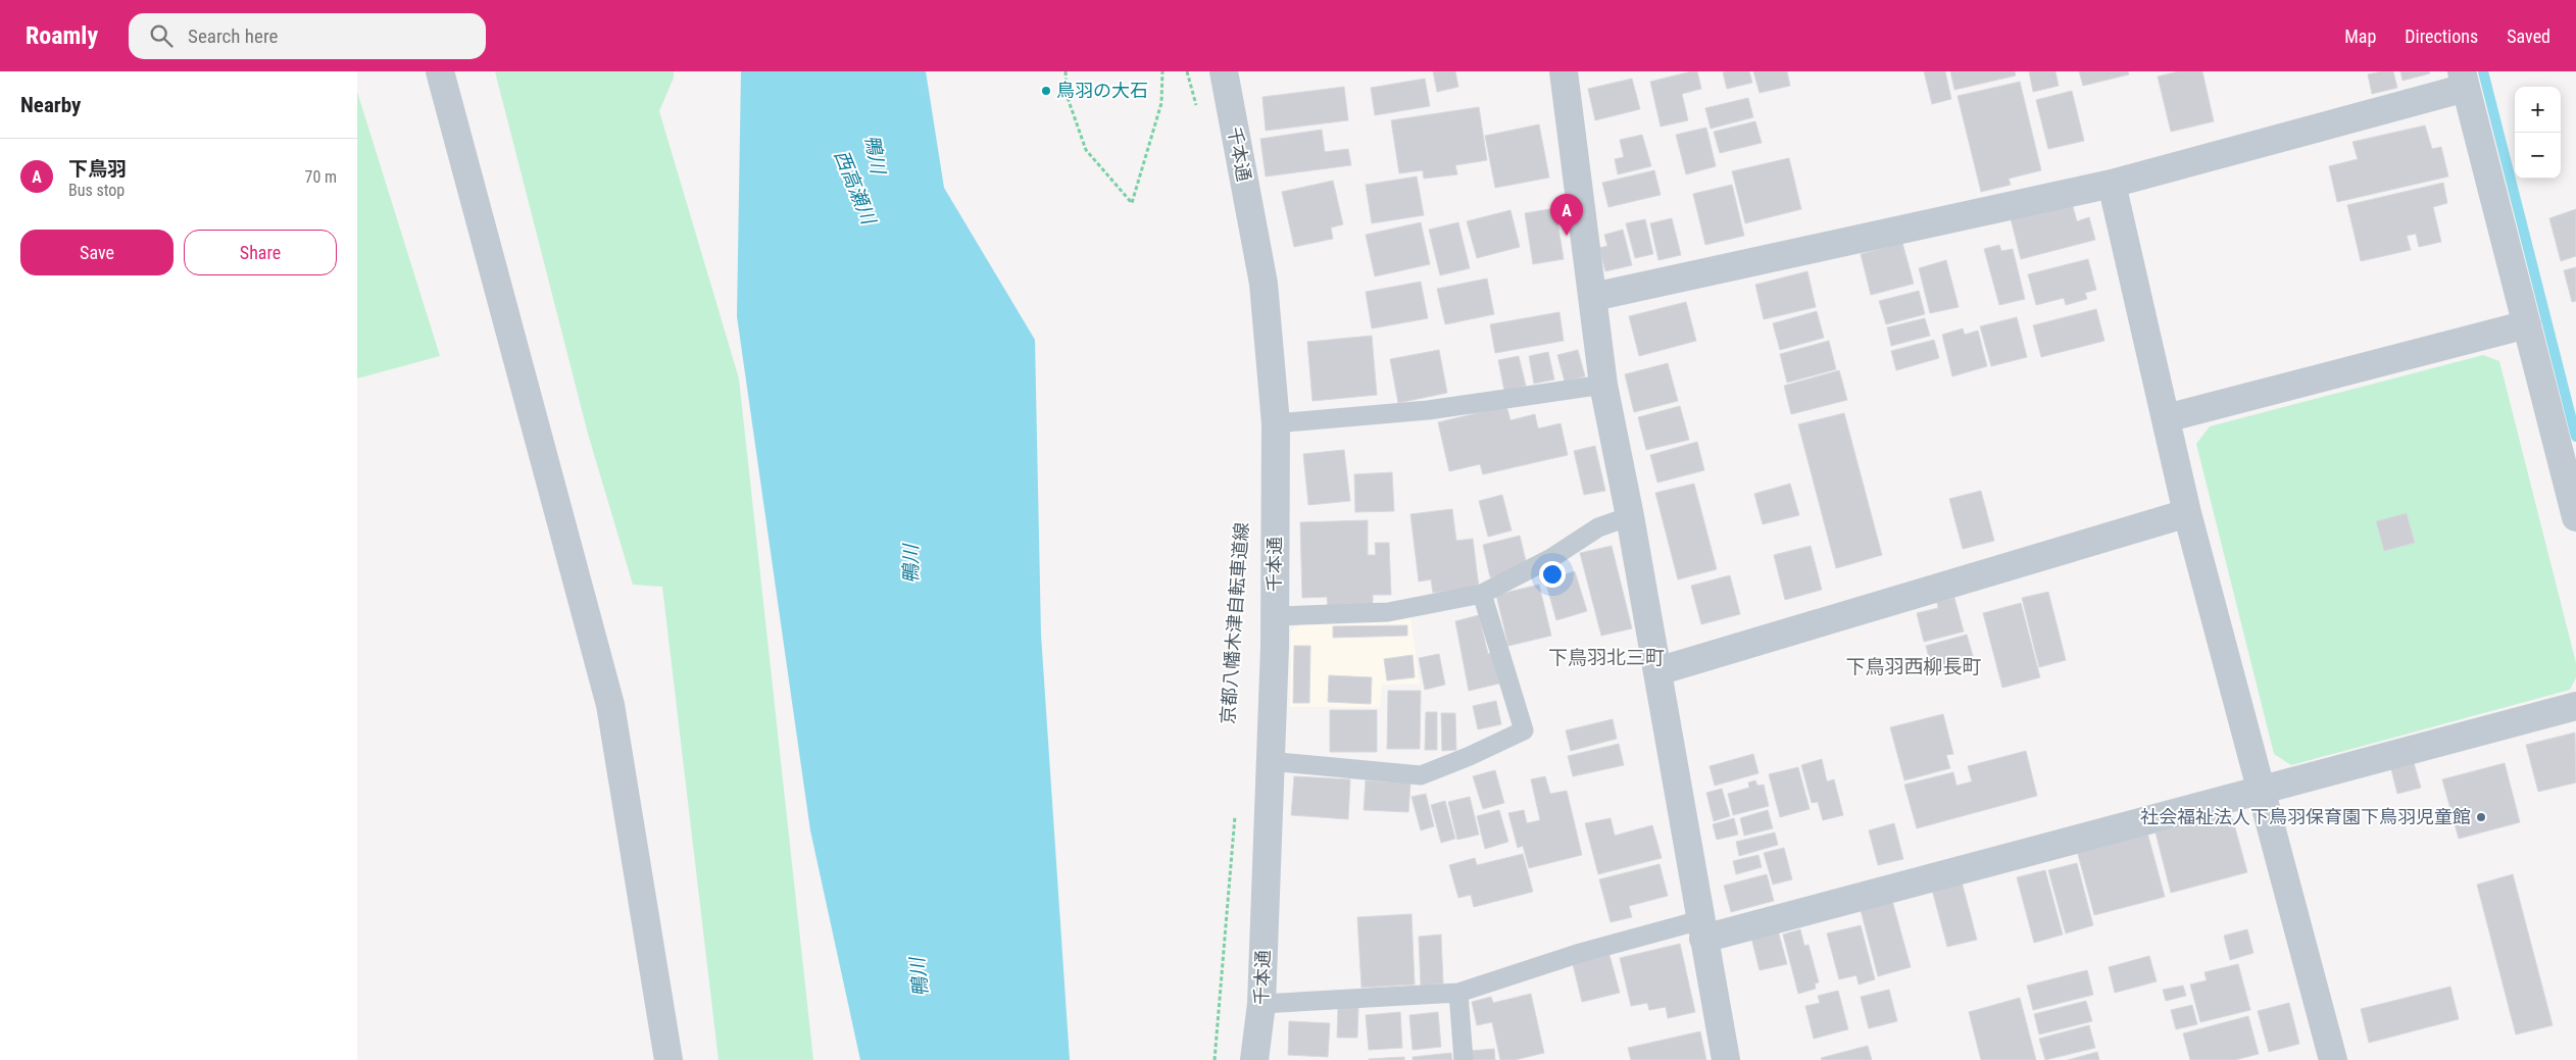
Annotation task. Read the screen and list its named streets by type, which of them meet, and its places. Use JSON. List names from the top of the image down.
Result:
{
  "streets": {
    "street": ["千本通"]
  },
  "districts": ["下鳥羽北三町", "下鳥羽西柳長町"],
  "water": ["鴨川", "西高瀬川"],
  "places": ["鳥羽の大石", "社会福祉法人下鳥羽保育園下鳥羽児童館"],
  "page": {
    "header": "Roamly",
    "search": "Search here",
    "nav": ["Map", "Directions", "Saved"],
    "heading": "Nearby",
    "map_buttons": ["+", "−"],
    "list": [
      {
        "mark": "A",
        "name": "下鳥羽",
        "note": "Bus stop",
        "value": "70 m"
      }
    ],
    "pins": "A",
    "buttons": ["Save", "Share"]
  }
}
